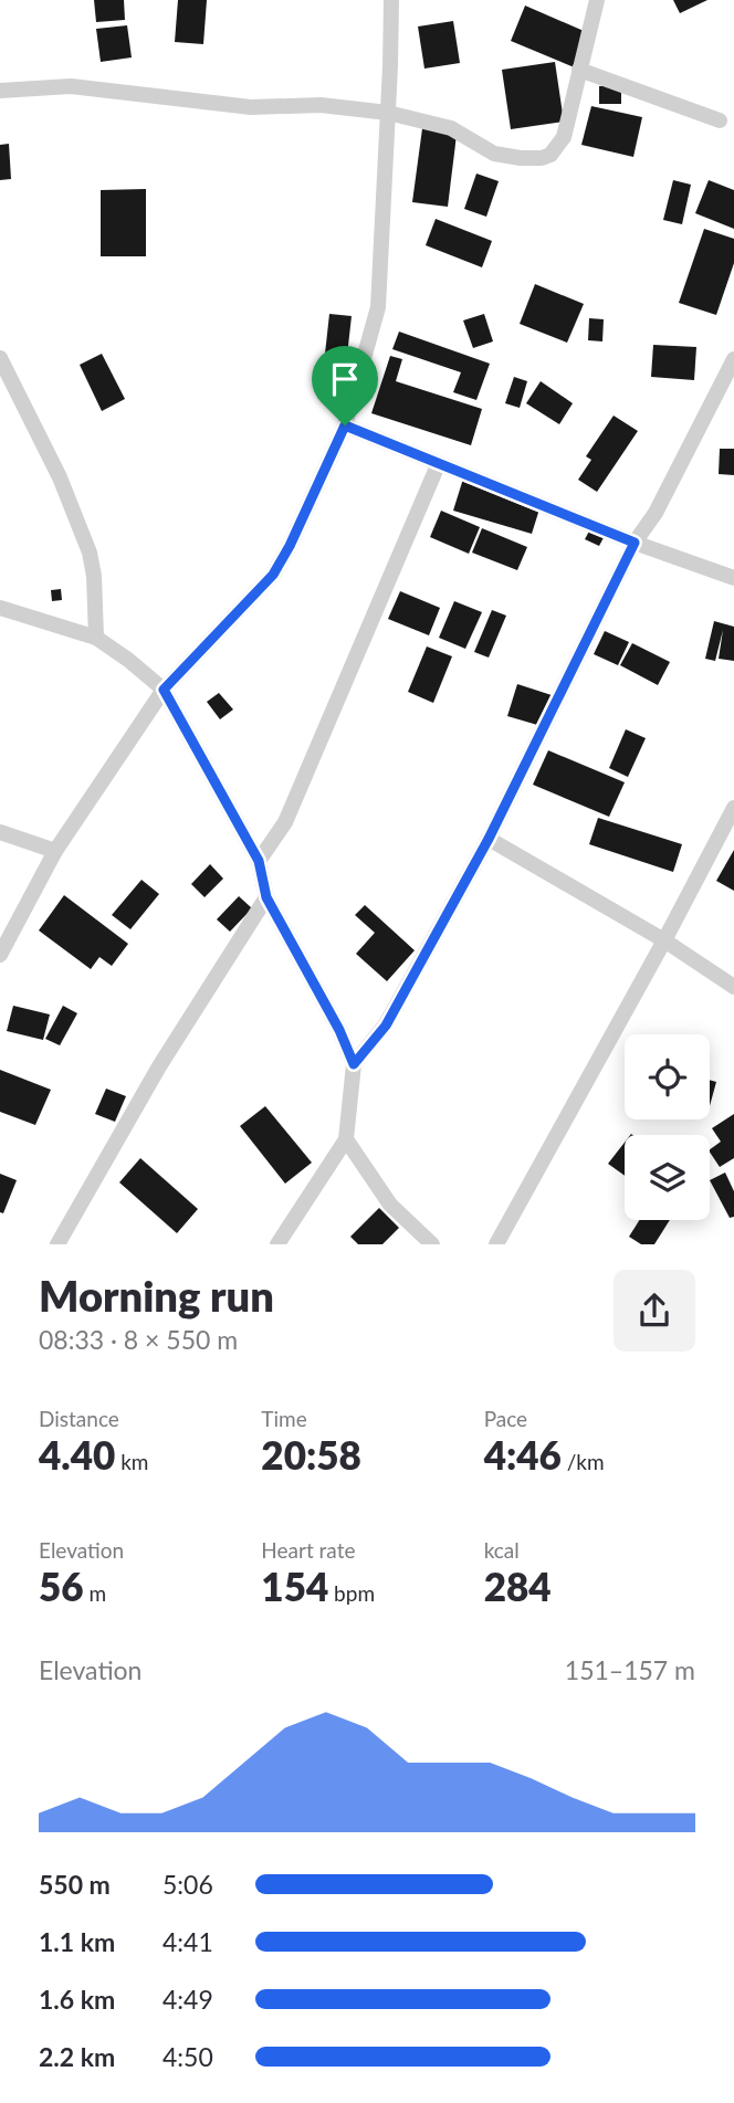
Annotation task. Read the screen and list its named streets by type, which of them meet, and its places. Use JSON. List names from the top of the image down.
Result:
{
  "page": {
    "heading": ["Morning run", "08:33 · 8 × 550 m"],
    "stats": [
      ["Distance", "4.40 km"],
      ["Time", "20:58"],
      ["Pace", "4:46 /km"],
      ["Elevation", "56 m"],
      ["Heart rate", "154 bpm"],
      ["kcal", "284"]
    ],
    "chart": ["Elevation", "151–157 m"],
    "list": [
      {
        "name": "550 m",
        "note": "5:06"
      },
      {
        "name": "1.1 km",
        "note": "4:41"
      },
      {
        "name": "1.6 km",
        "note": "4:49"
      },
      {
        "name": "2.2 km",
        "note": "4:50"
      }
    ]
  }
}
